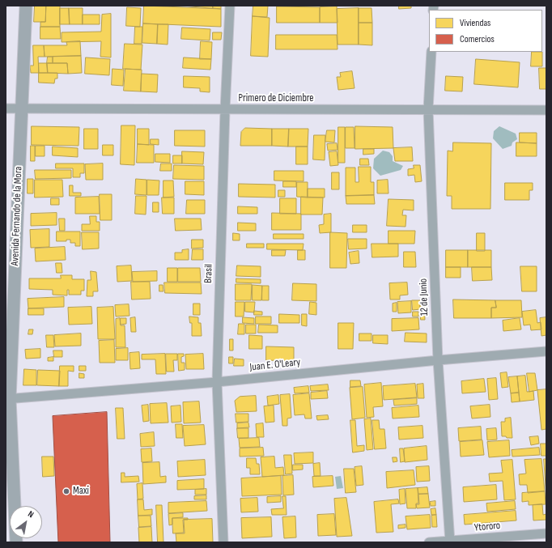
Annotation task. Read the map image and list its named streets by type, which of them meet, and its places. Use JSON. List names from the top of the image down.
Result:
{
  "streets": {
    "main road": ["Avenida Fernando de la Mora"],
    "street": [
      "Primero de Diciembre",
      "Brasil",
      "12 de Junio",
      "Juan E. O'Leary",
      "Ytororo"
    ]
  },
  "crossings": [
    ["Primero de Diciembre", "Avenida Fernando de la Mora"],
    ["Primero de Diciembre", "Brasil"],
    ["Primero de Diciembre", "12 de Junio"],
    ["Avenida Fernando de la Mora", "Juan E. O'Leary"],
    ["Brasil", "Juan E. O'Leary"],
    ["12 de Junio", "Juan E. O'Leary"],
    ["12 de Junio", "Ytororo"]
  ],
  "places": ["Maxi"],
  "legend": ["Viviendas", "Comercios"],
  "north": "top right"
}
